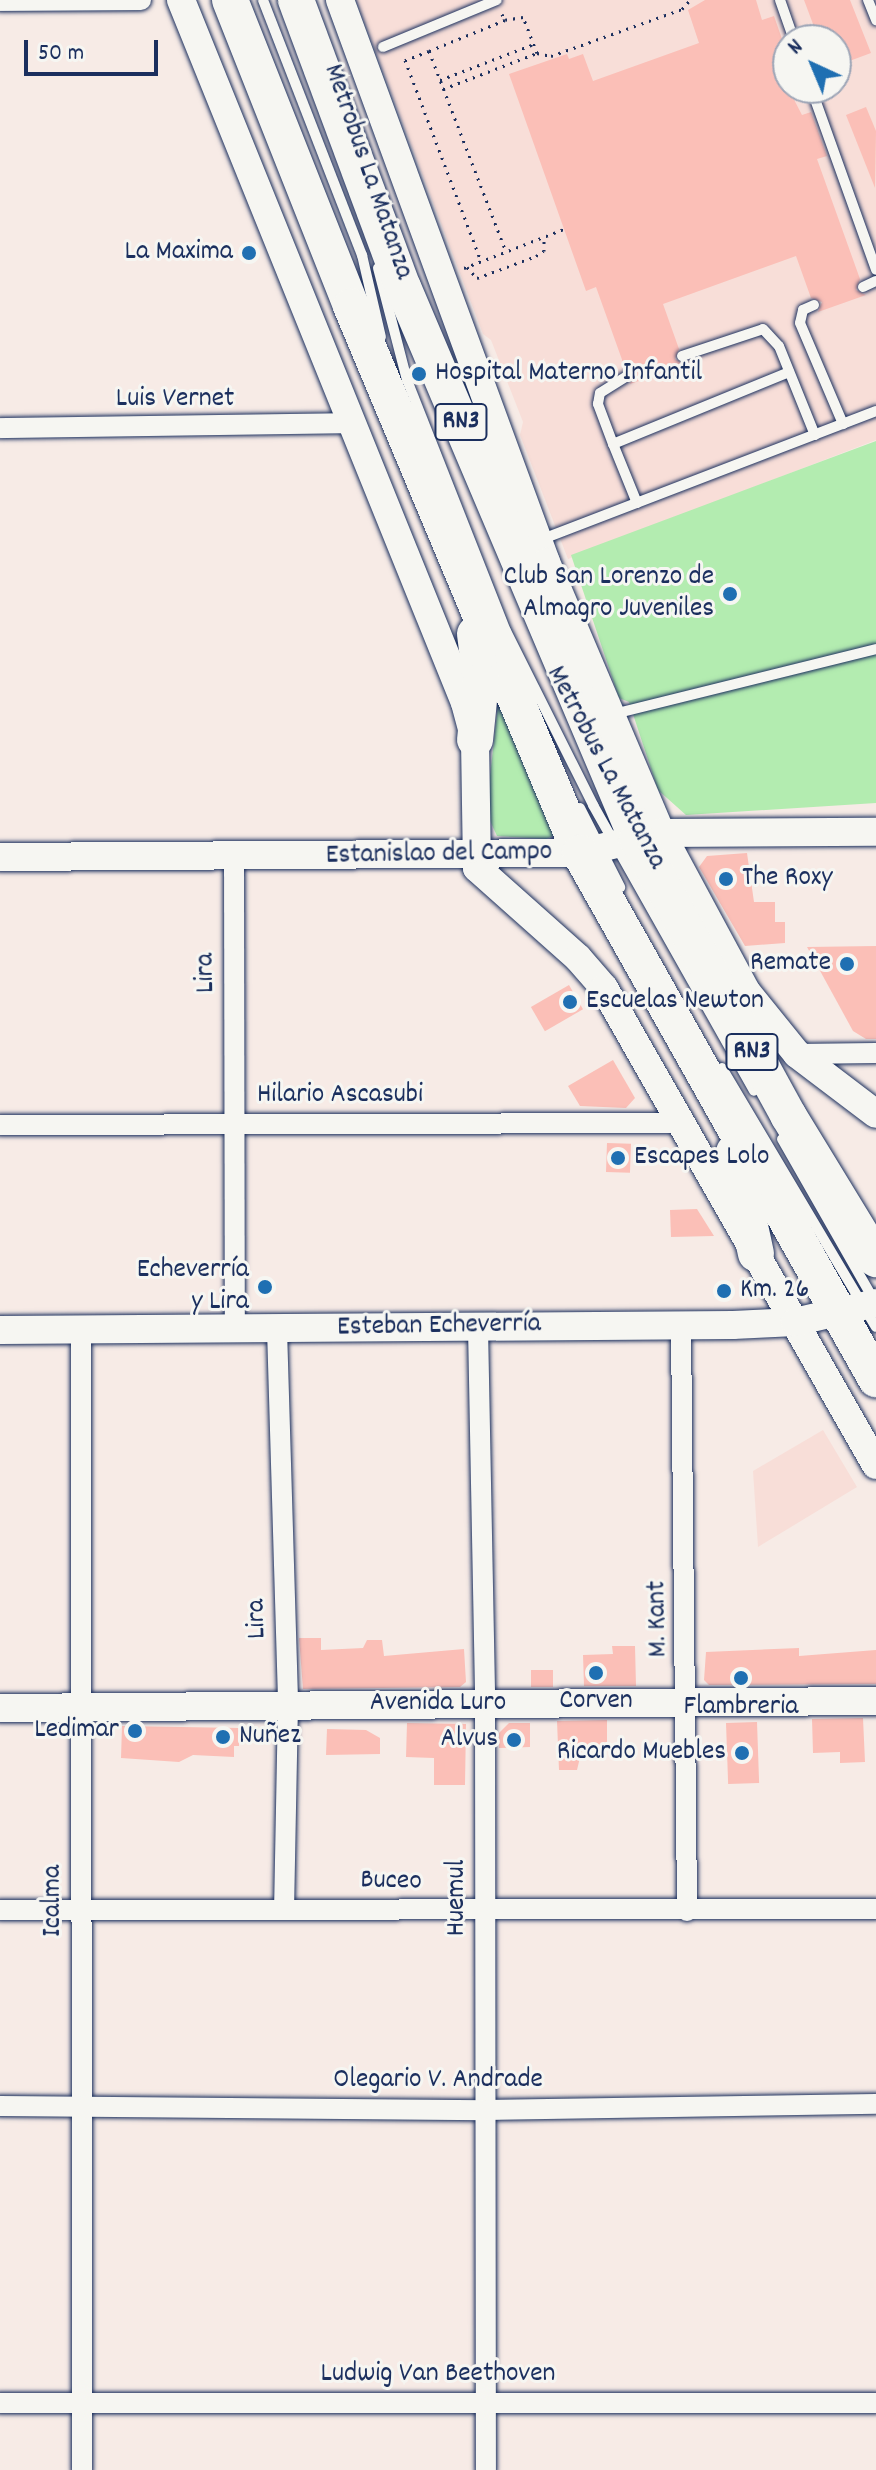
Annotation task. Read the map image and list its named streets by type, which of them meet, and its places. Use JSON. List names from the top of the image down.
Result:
{
  "streets": {
    "highway": ["RN3"],
    "street": [
      "Luis Vernet",
      "Estanislao del Campo",
      "Lira",
      "Hilario Ascasubi",
      "Esteban Echeverría",
      "M. Kant",
      "Avenida Luro",
      "Buceo",
      "Huemul",
      "Icalma",
      "Olegario V. Andrade",
      "Ludwig Van Beethoven"
    ],
    "lane": ["Metrobus La Matanza"]
  },
  "crossings": [
    ["Metrobus La Matanza", "RN3"],
    ["Metrobus La Matanza", "Estanislao del Campo"],
    ["RN3", "Estanislao del Campo"],
    ["RN3", "Esteban Echeverría"],
    ["Estanislao del Campo", "Lira"],
    ["Lira", "Hilario Ascasubi"],
    ["Lira", "Esteban Echeverría"],
    ["Lira", "Avenida Luro"],
    ["Lira", "Buceo"],
    ["Esteban Echeverría", "M. Kant"],
    ["Esteban Echeverría", "Huemul"],
    ["Esteban Echeverría", "Icalma"],
    ["M. Kant", "Avenida Luro"],
    ["M. Kant", "Buceo"],
    ["Avenida Luro", "Huemul"],
    ["Avenida Luro", "Icalma"],
    ["Buceo", "Huemul"],
    ["Buceo", "Icalma"],
    ["Huemul", "Olegario V. Andrade"],
    ["Huemul", "Ludwig Van Beethoven"],
    ["Icalma", "Olegario V. Andrade"],
    ["Icalma", "Ludwig Van Beethoven"]
  ],
  "places": [
    "La Maxima",
    "Hospital Materno Infantil",
    "Club San Lorenzo de Almagro Juveniles",
    "The Roxy",
    "Remate",
    "Escuelas Newton",
    "Escapes Lolo",
    "Echeverría y Lira",
    "Km. 26",
    "Corven",
    "Flambreria",
    "Ledimar",
    "Nuñez",
    "Alvus",
    "Ricardo Muebles"
  ],
  "scale_bar": "50 m",
  "north": "top left"
}
